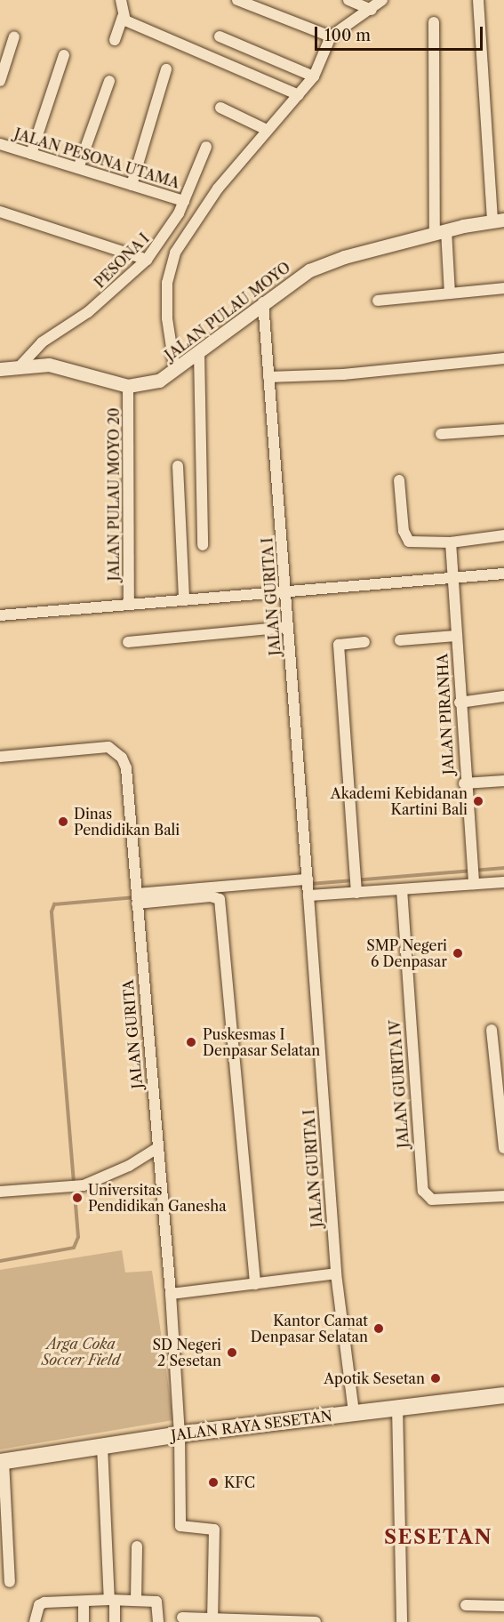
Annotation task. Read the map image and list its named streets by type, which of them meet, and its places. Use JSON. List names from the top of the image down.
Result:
{
  "streets": {
    "main road": ["JALAN RAYA SESETAN"],
    "street": [
      "JALAN PESONA UTAMA",
      "PESONA I",
      "JALAN PULAU MOYO",
      "JALAN PULAU MOYO 20",
      "JALAN GURITA I",
      "JALAN PIRANHA",
      "JALAN GURITA",
      "JALAN GURITA IV"
    ]
  },
  "crossings": [
    ["JALAN PESONA UTAMA", "PESONA I"],
    ["PESONA I", "JALAN PULAU MOYO"],
    ["JALAN PULAU MOYO", "JALAN PULAU MOYO 20"],
    ["JALAN PULAU MOYO", "JALAN GURITA I"],
    ["JALAN GURITA I", "JALAN RAYA SESETAN"],
    ["JALAN GURITA", "JALAN RAYA SESETAN"]
  ],
  "districts": ["SESETAN"],
  "parks": ["Arga Coka Soccer Field"],
  "places": [
    "Akademi Kebidanan Kartini Bali",
    "Dinas Pendidikan Bali",
    "SMP Negeri 6 Denpasar",
    "Puskesmas I Denpasar Selatan",
    "Universitas Pendidikan Ganesha",
    "Kantor Camat Denpasar Selatan",
    "SD Negeri 2 Sesetan",
    "Apotik Sesetan",
    "KFC"
  ],
  "scale_bar": "100 m"
}
